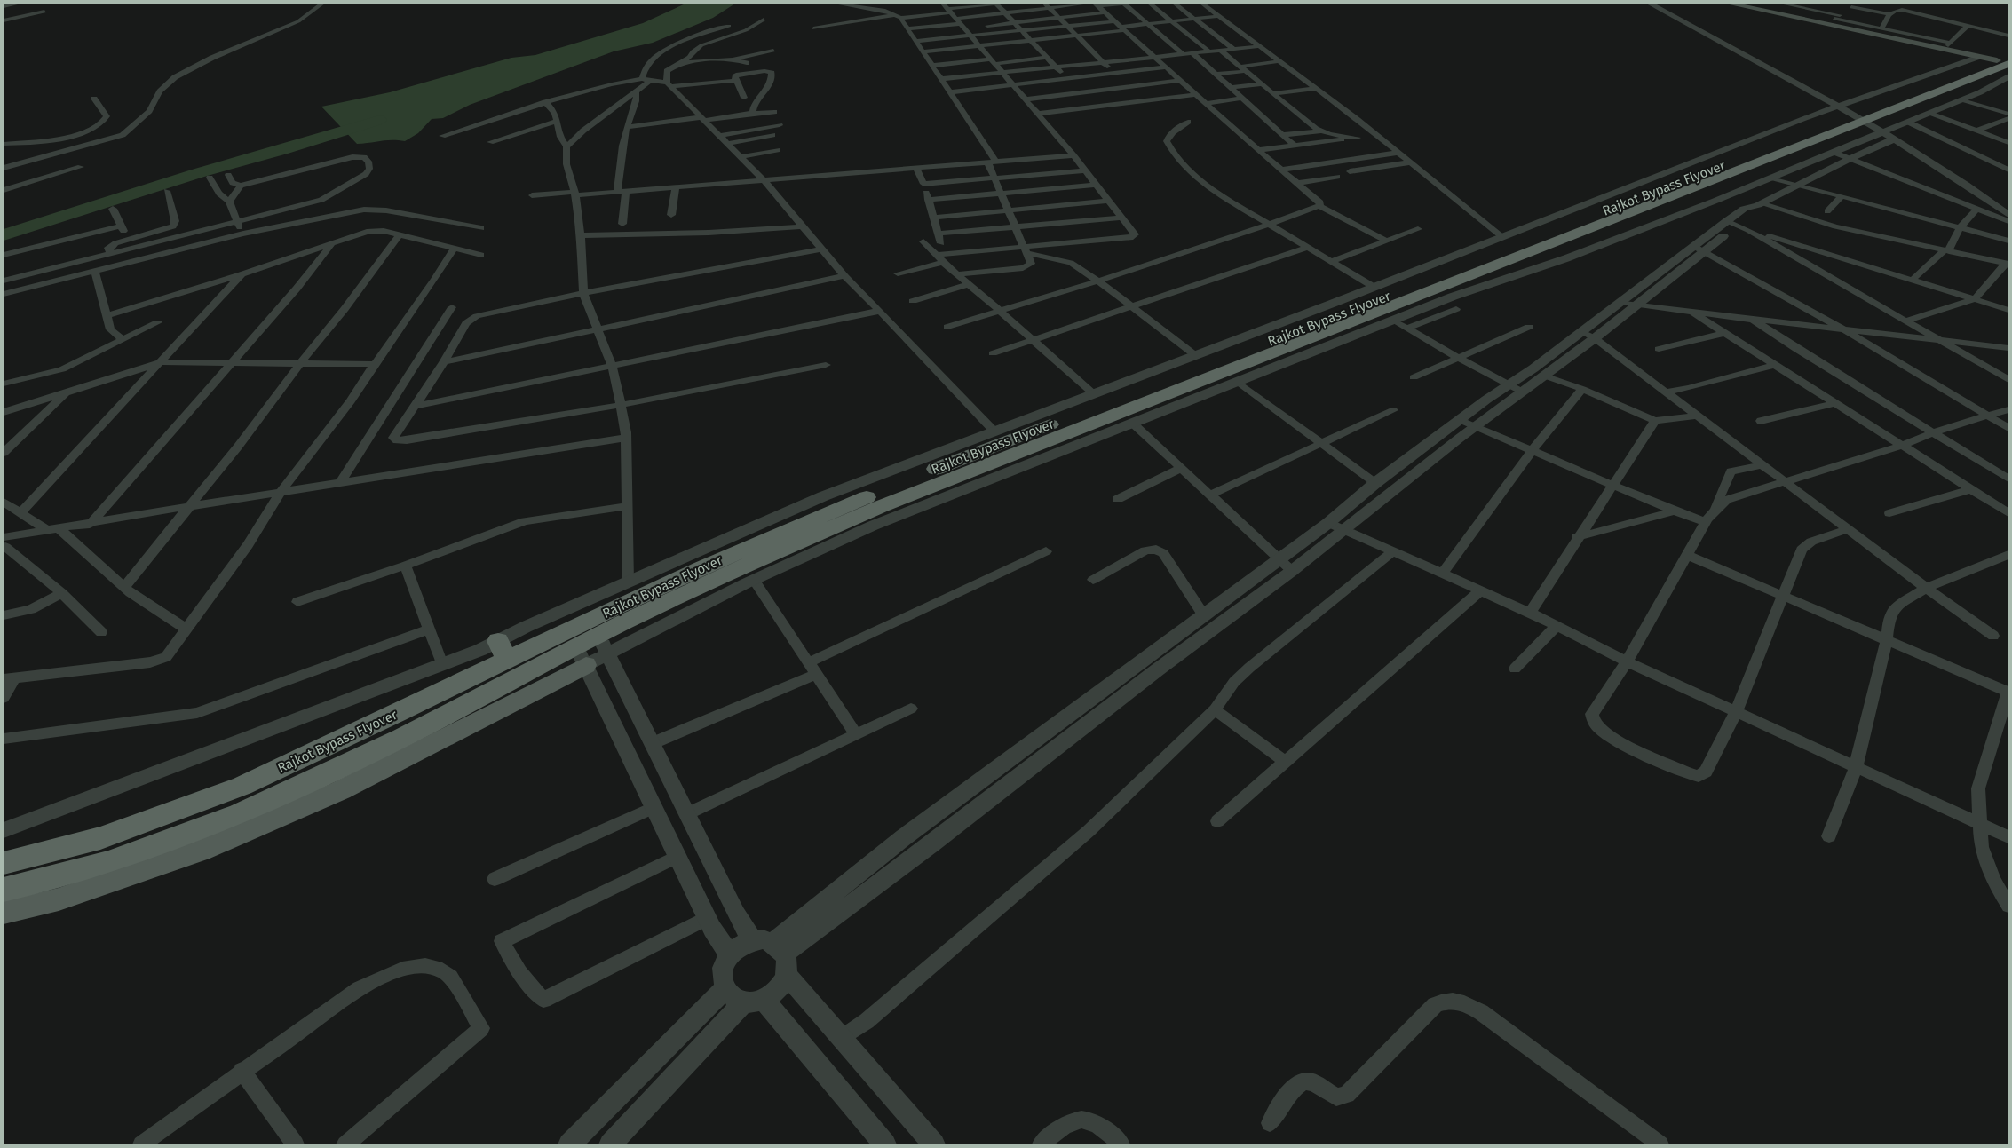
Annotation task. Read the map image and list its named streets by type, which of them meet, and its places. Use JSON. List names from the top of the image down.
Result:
{
  "streets": {
    "highway": ["Rajkot Bypass Flyover"]
  }
}
